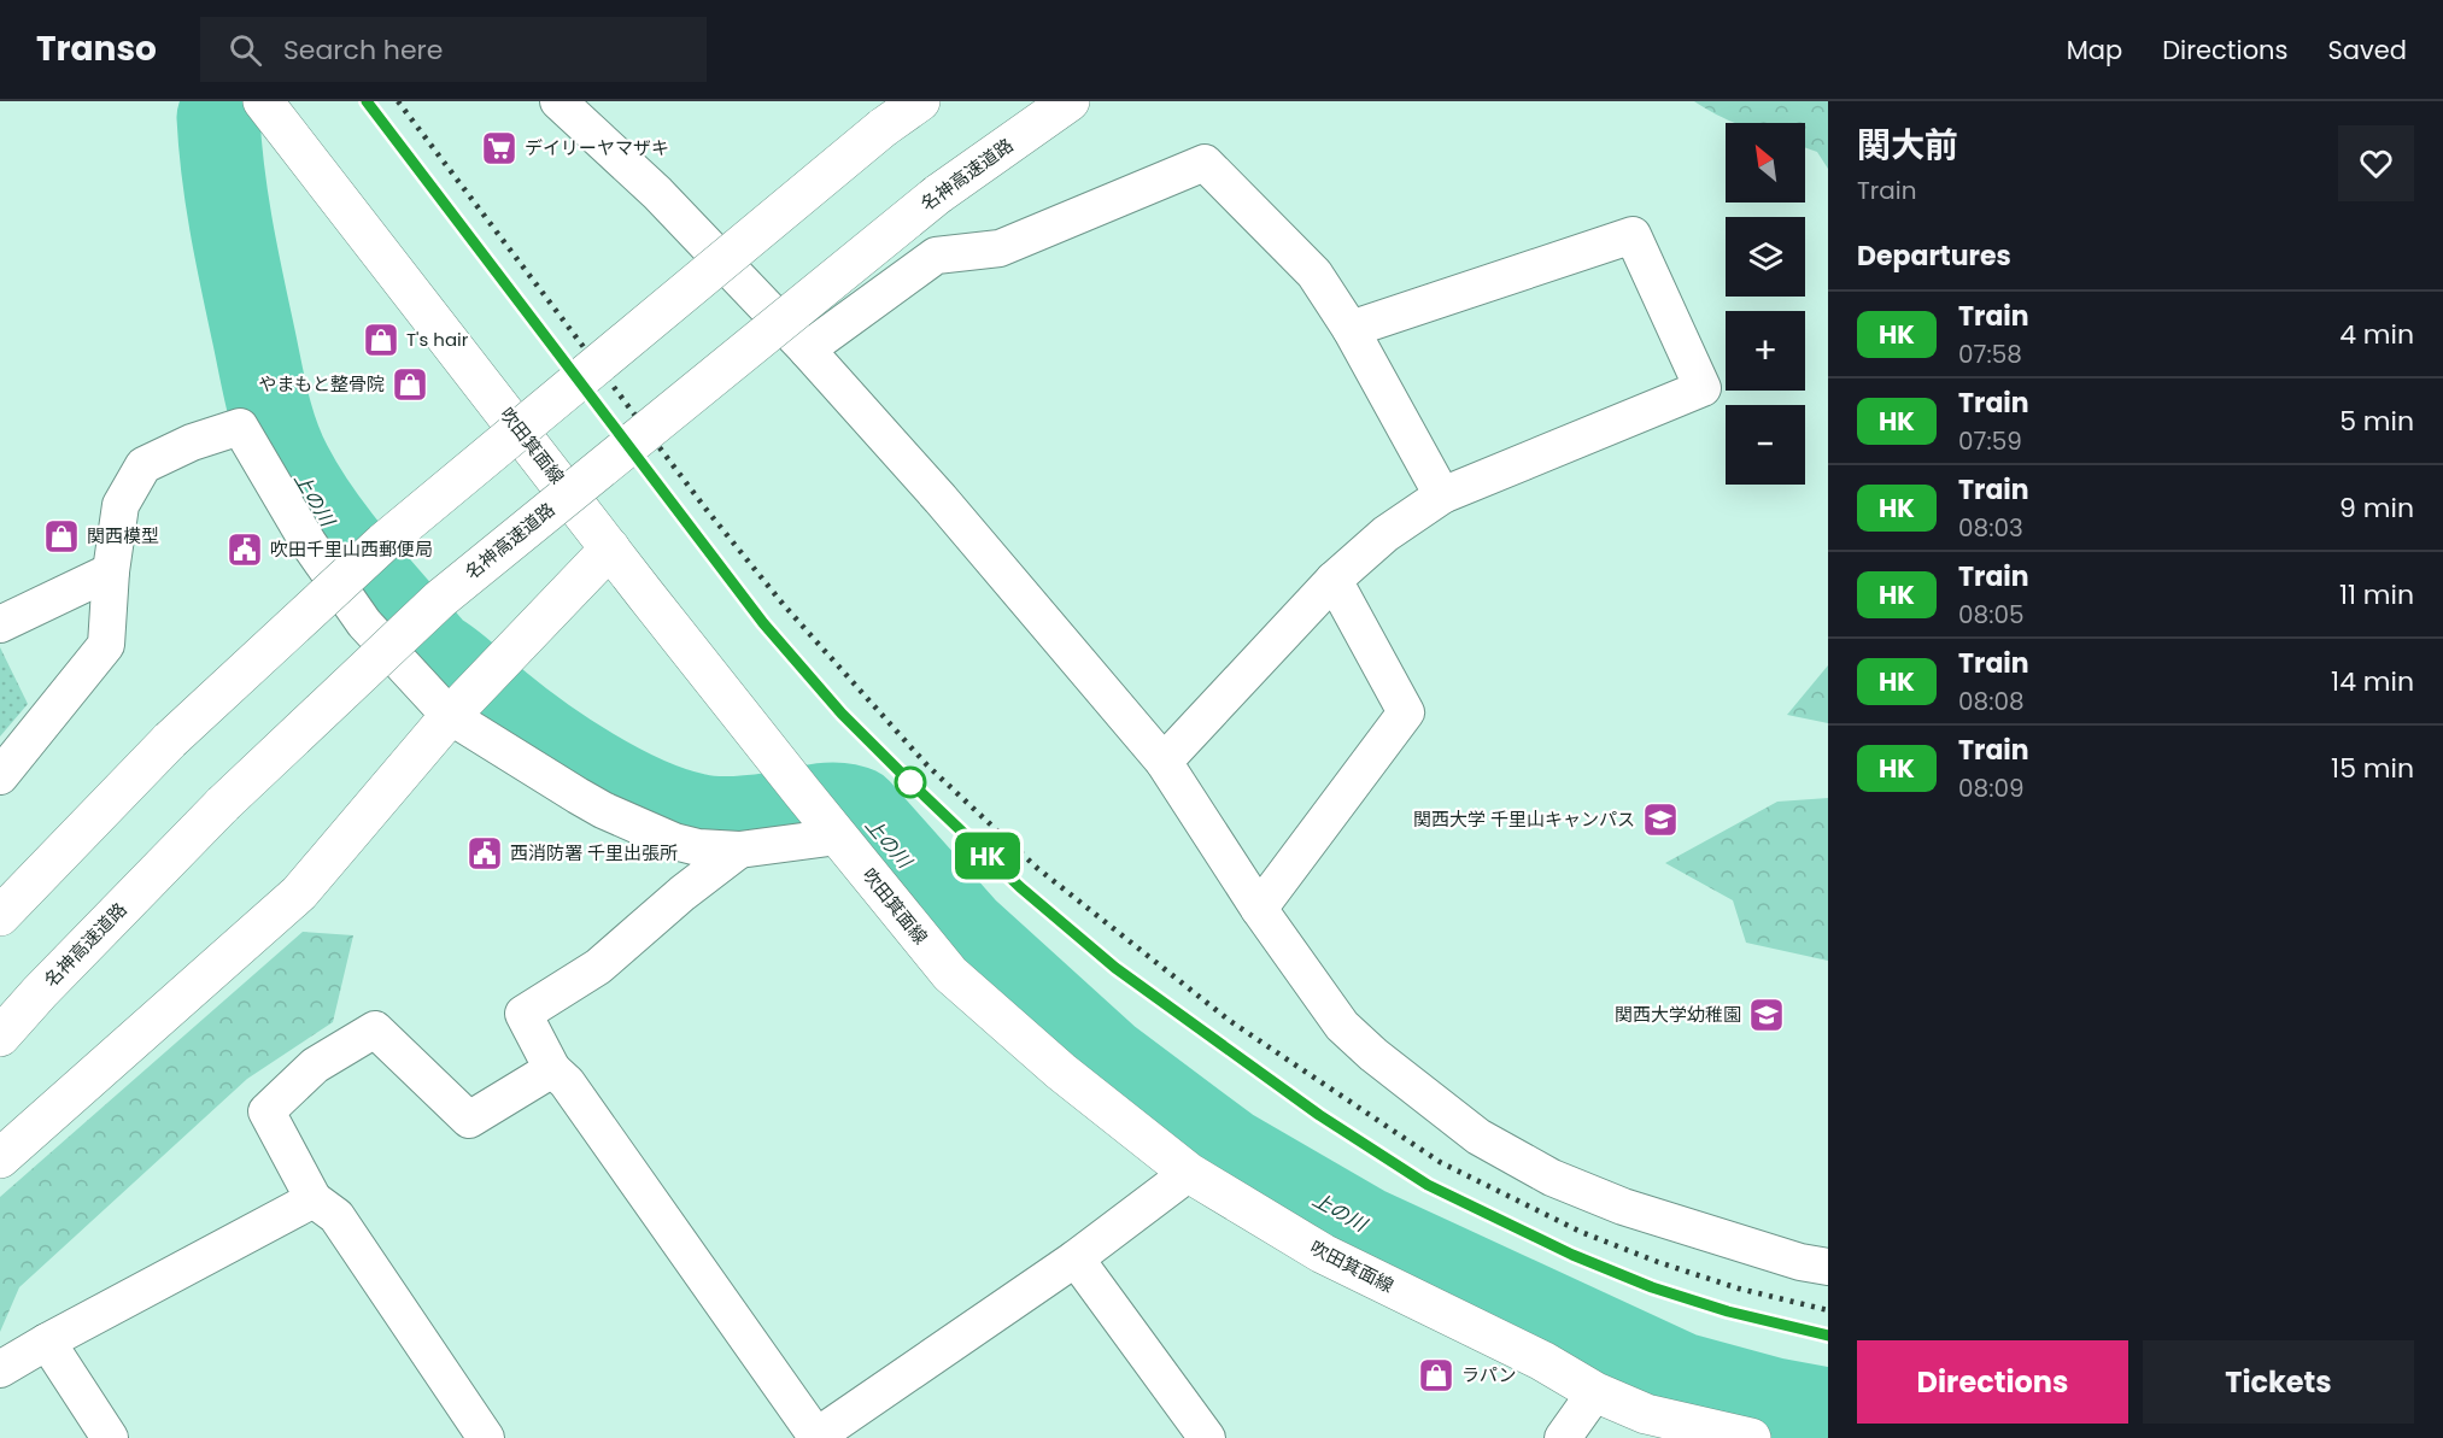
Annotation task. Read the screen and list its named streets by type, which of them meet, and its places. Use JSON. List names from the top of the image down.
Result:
{
  "streets": {
    "main road": ["名神高速道路", "吹田箕面線"]
  },
  "water": ["上の川"],
  "places": {
    "supermarket": ["デイリーヤマザキ"],
    "shop": [
      "T's hair",
      "やまもと整骨院",
      "関西模型",
      "ラパン"
    ],
    "public building": ["吹田千里山西郵便局", "西消防署 千里出張所"],
    "school or university": ["関西大学 千里山キャンパス", "関西大学幼稚園"]
  },
  "north": "top left",
  "page": {
    "header": "Transo",
    "search": "Search here",
    "nav": ["Map", "Directions", "Saved"],
    "on_map": "HK",
    "heading": [
      ["関大前", "Train"],
      "Departures"
    ],
    "map_buttons": ["+", "−"],
    "list": [
      {
        "mark": "HK",
        "name": "Train",
        "note": "07:58",
        "value": "4 min"
      },
      {
        "mark": "HK",
        "name": "Train",
        "note": "07:59",
        "value": "5 min"
      },
      {
        "mark": "HK",
        "name": "Train",
        "note": "08:03",
        "value": "9 min"
      },
      {
        "mark": "HK",
        "name": "Train",
        "note": "08:05",
        "value": "11 min"
      },
      {
        "mark": "HK",
        "name": "Train",
        "note": "08:08",
        "value": "14 min"
      },
      {
        "mark": "HK",
        "name": "Train",
        "note": "08:09",
        "value": "15 min"
      }
    ],
    "buttons": ["Directions", "Tickets"]
  }
}
